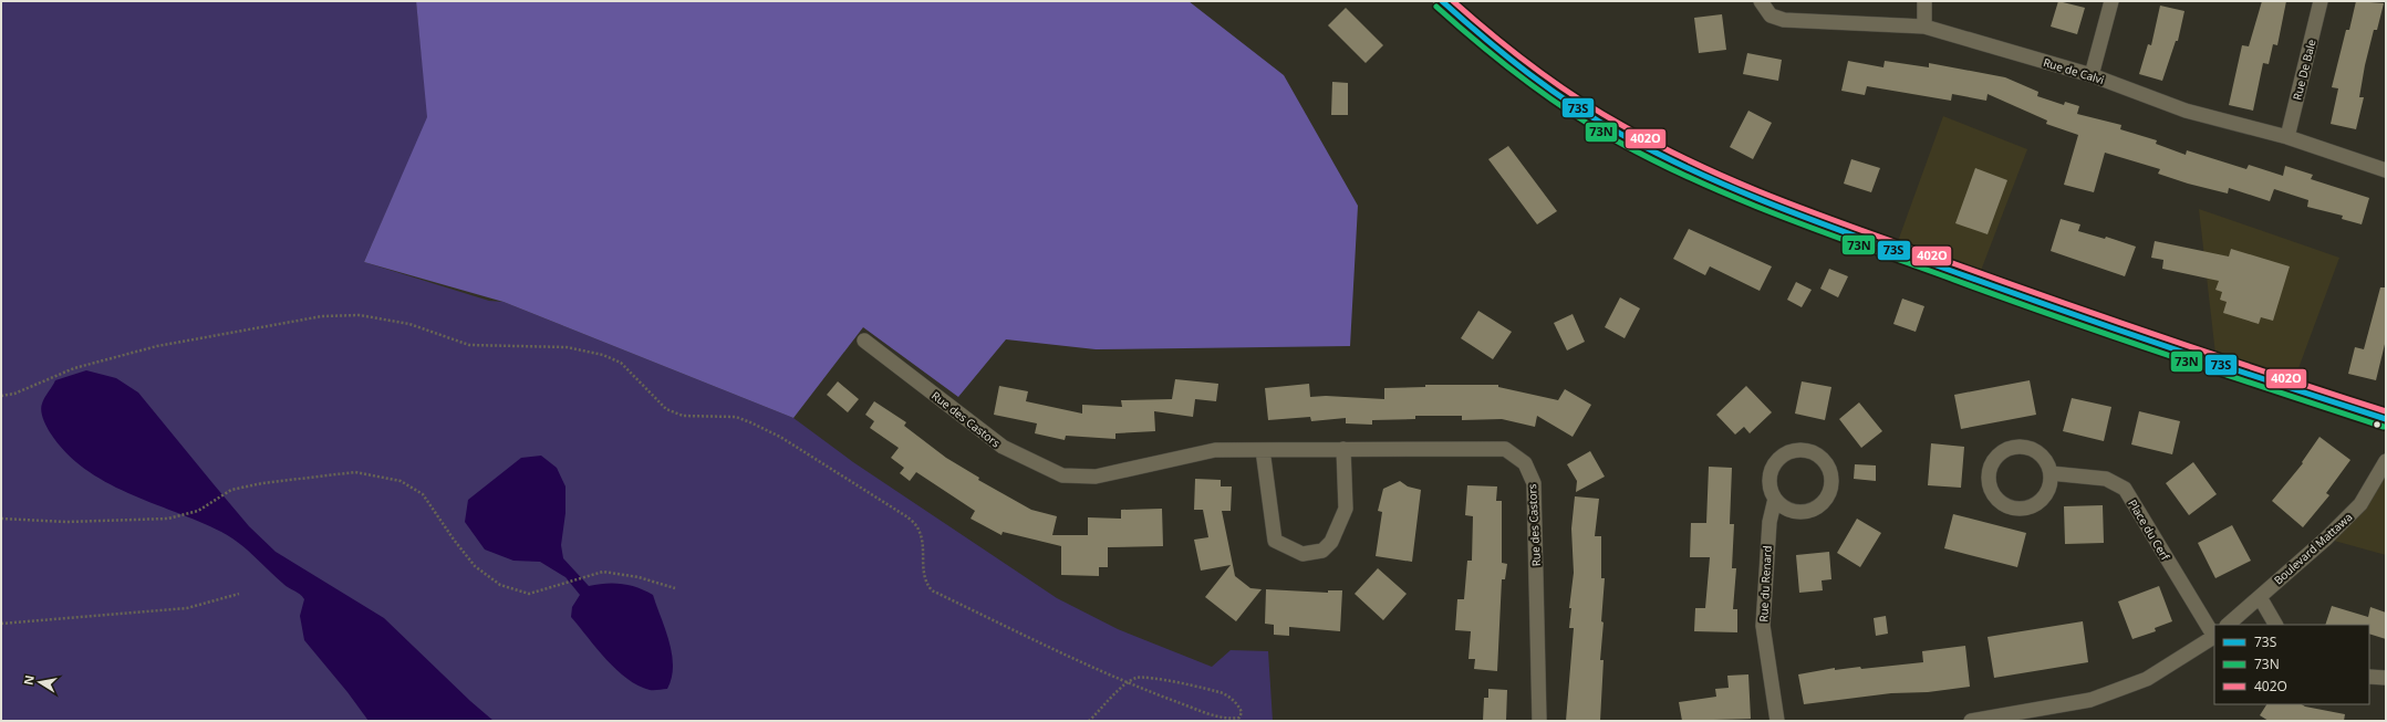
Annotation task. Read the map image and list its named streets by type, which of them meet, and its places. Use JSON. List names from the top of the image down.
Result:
{
  "streets": {
    "street": [
      "Rue De Bale",
      "Rue de Calvi",
      "Rue des Castors",
      "Place du Cerf",
      "Boulevard Mattawa",
      "Rue du Renard"
    ]
  },
  "crossings": [
    ["Rue De Bale", "Rue de Calvi"]
  ],
  "lines": ["transit line 73S", "transit line 402O", "transit line 73N"],
  "legend": ["73S", "73N", "402O"],
  "north": "left"
}
